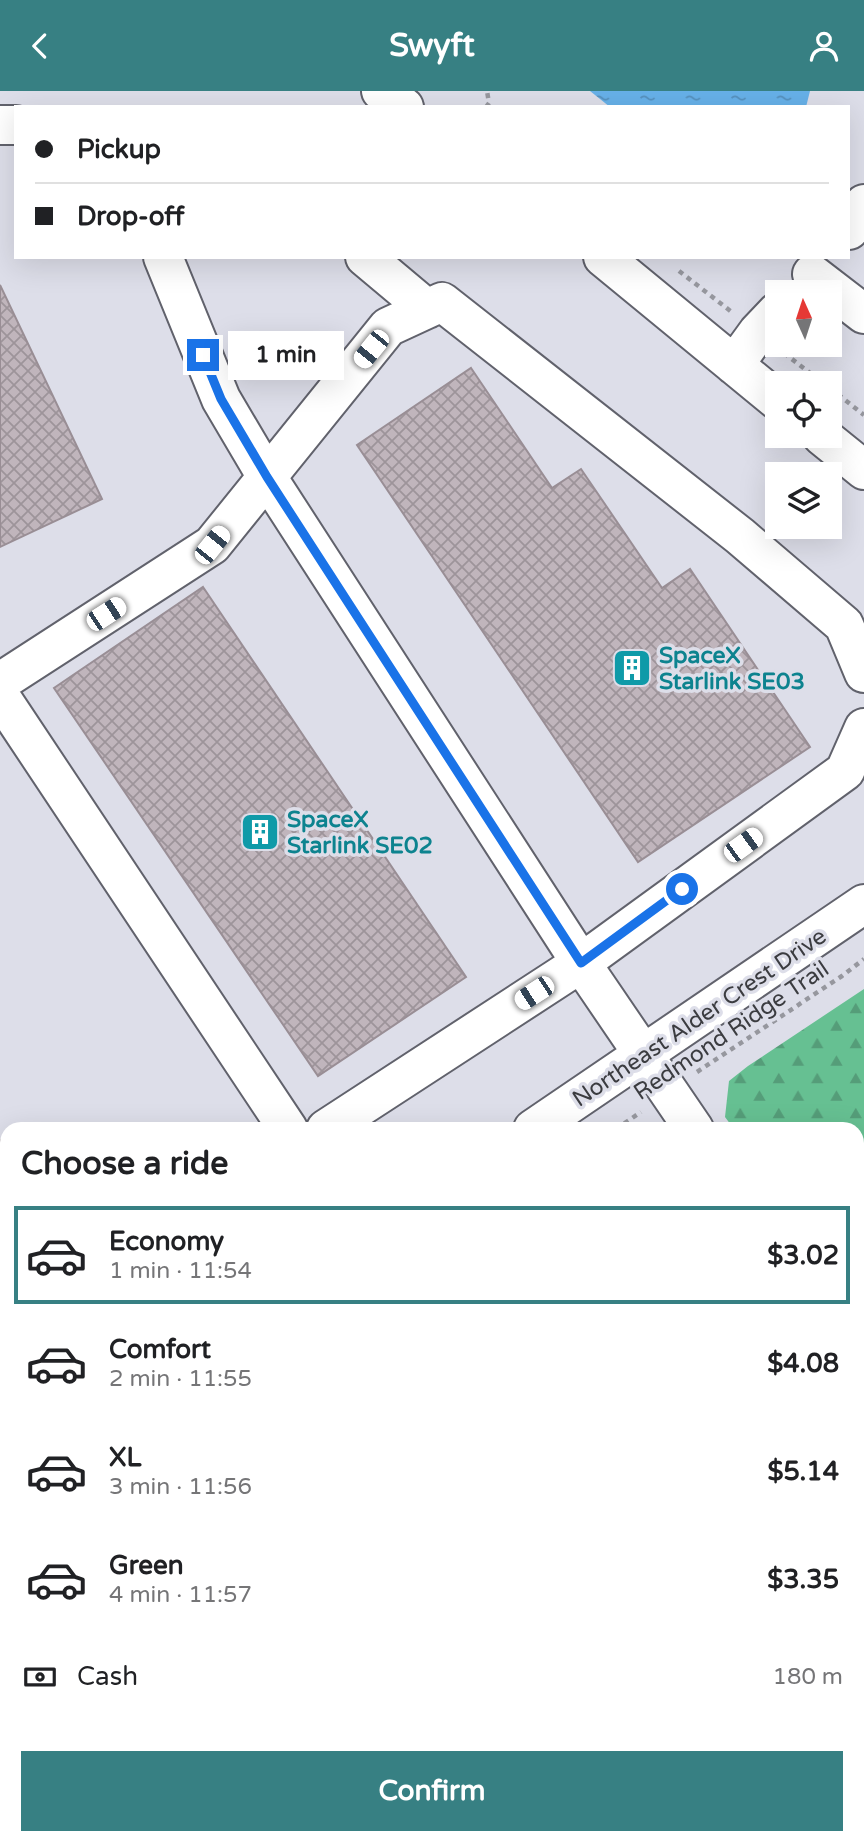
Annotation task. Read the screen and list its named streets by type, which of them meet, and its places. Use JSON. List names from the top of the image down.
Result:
{
  "streets": {
    "street": ["Northeast Alder Crest Drive"],
    "path": ["Redmond Ridge Trail"]
  },
  "places": {
    "building": ["SpaceX Starlink SE03", "SpaceX Starlink SE02"]
  },
  "north": "top",
  "page": {
    "header": "Swyft",
    "banner": ["Pickup", "Drop-off"],
    "bubble": "1 min",
    "heading": "Choose a ride",
    "list": [
      {
        "name": "Economy",
        "note": "1 min · 11:54",
        "value": "$3.02"
      },
      {
        "name": "Comfort",
        "note": "2 min · 11:55",
        "value": "$4.08"
      },
      {
        "name": "XL",
        "note": "3 min · 11:56",
        "value": "$5.14"
      },
      {
        "name": "Green",
        "note": "4 min · 11:57",
        "value": "$3.35"
      }
    ],
    "pay": ["Cash", "180 m"],
    "buttons": "Confirm"
  }
}
